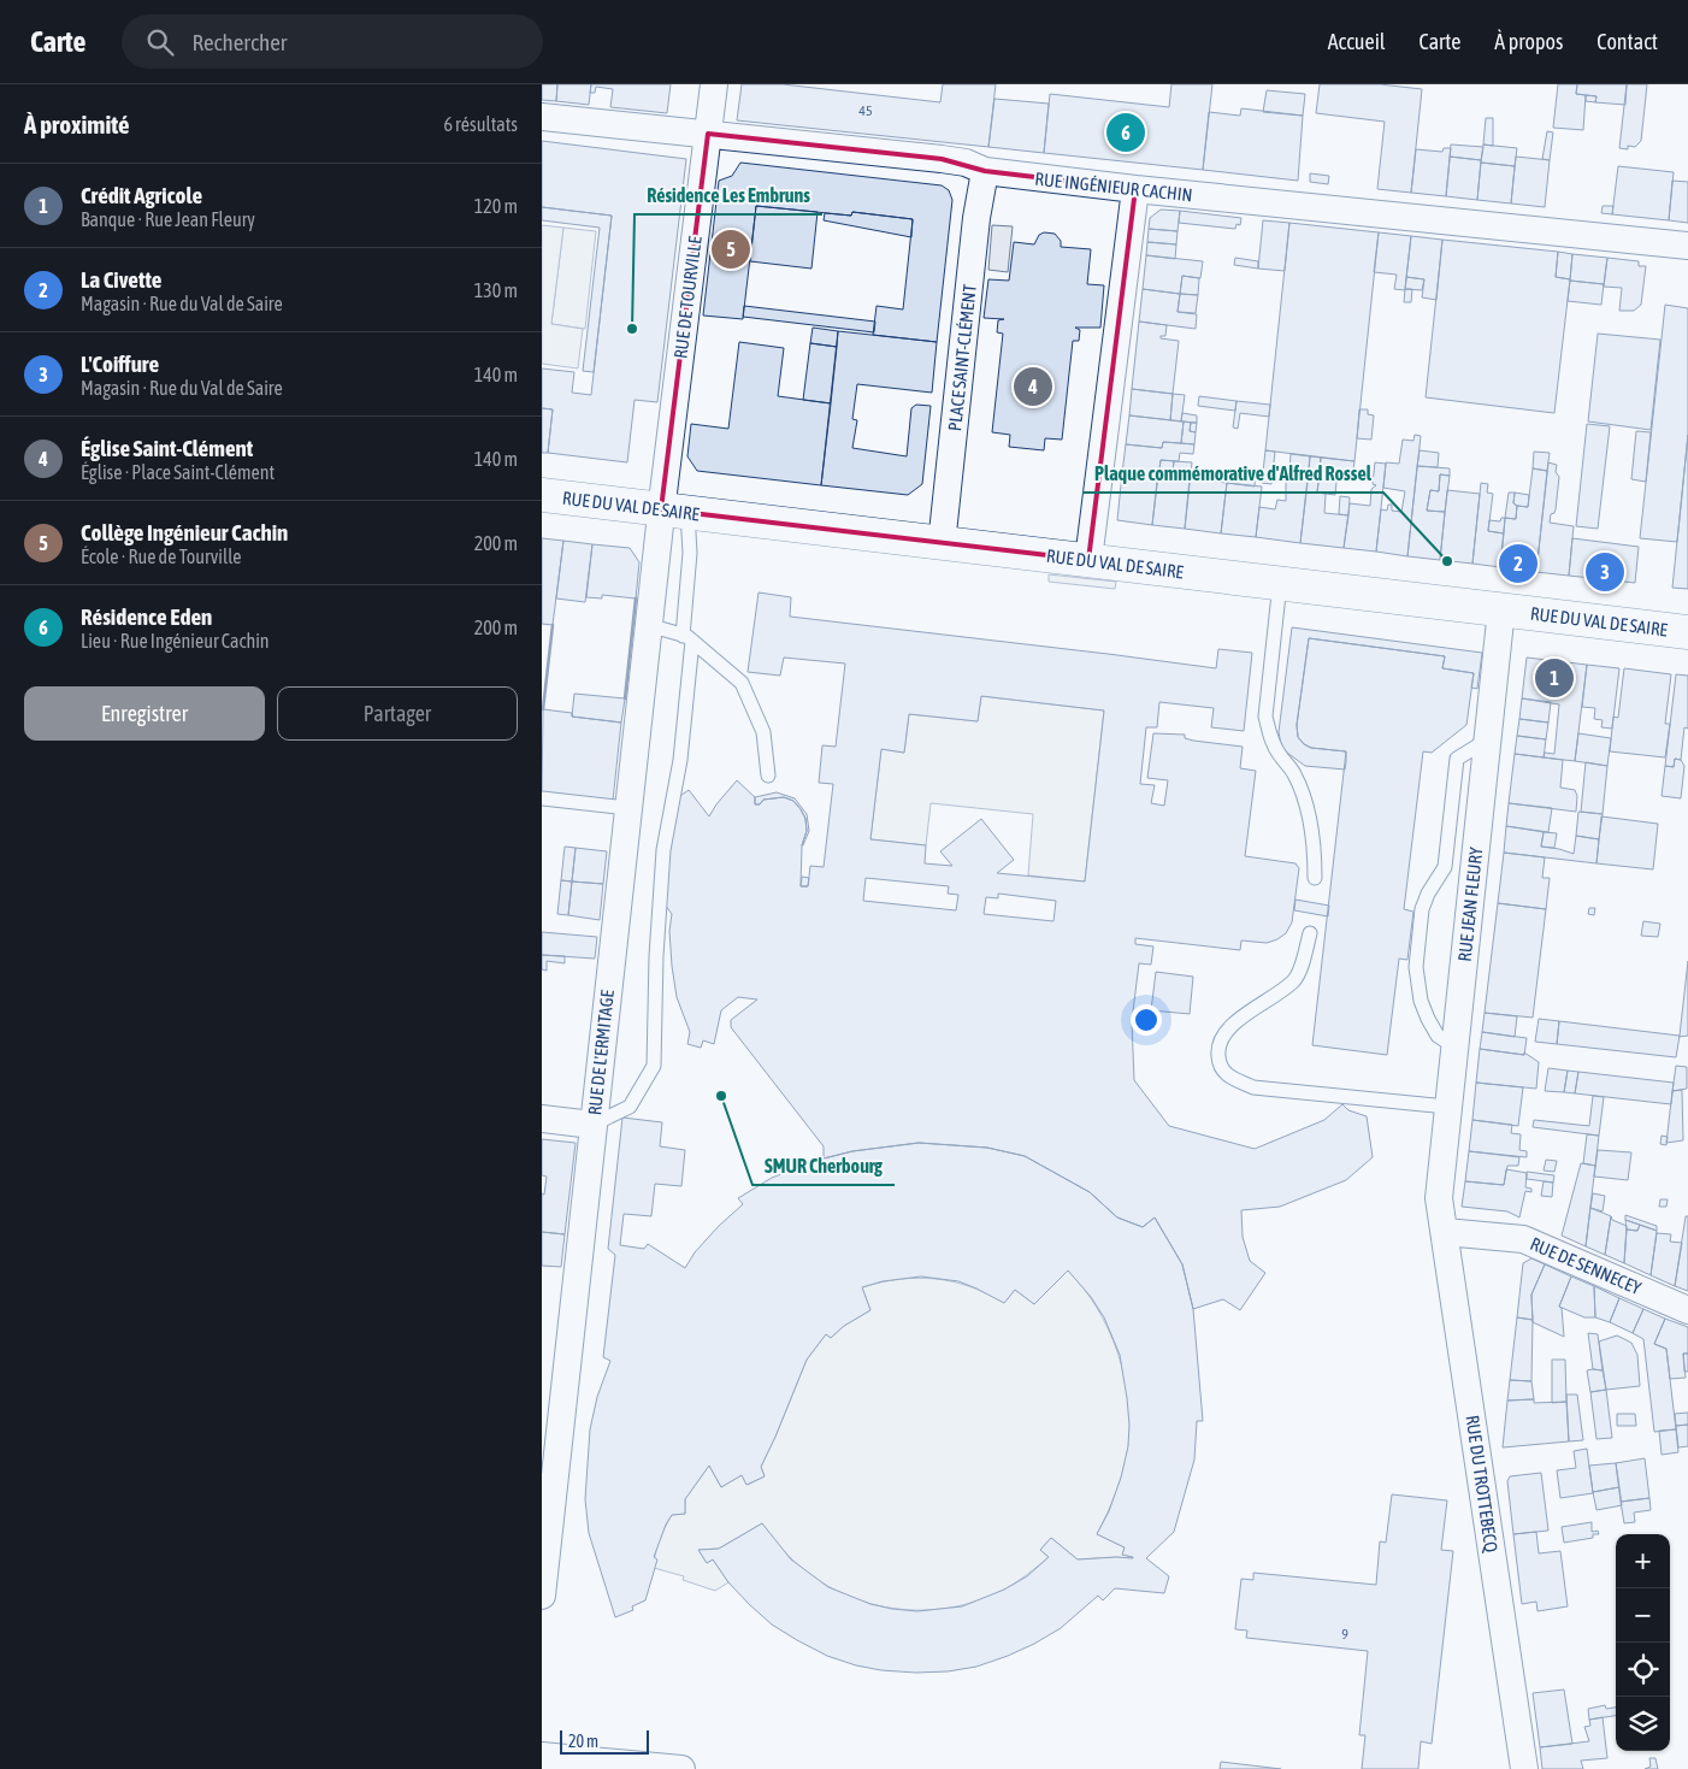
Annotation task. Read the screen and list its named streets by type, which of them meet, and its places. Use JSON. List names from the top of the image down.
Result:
{
  "streets": {
    "main road": ["RUE DU VAL DE SAIRE"],
    "street": [
      "RUE INGÉNIEUR CACHIN",
      "RUE DE TOURVILLE",
      "PLACE SAINT-CLÉMENT",
      "RUE JEAN FLEURY",
      "RUE DE L'ERMITAGE",
      "RUE DE SENNECEY",
      "RUE DU TROTTEBECQ"
    ]
  },
  "crossings": [
    ["RUE INGÉNIEUR CACHIN", "RUE DE TOURVILLE"],
    ["RUE INGÉNIEUR CACHIN", "PLACE SAINT-CLÉMENT"],
    ["RUE DE TOURVILLE", "RUE DU VAL DE SAIRE"],
    ["RUE DE TOURVILLE", "RUE DE L'ERMITAGE"],
    ["PLACE SAINT-CLÉMENT", "RUE DU VAL DE SAIRE"],
    ["RUE DU VAL DE SAIRE", "RUE JEAN FLEURY"],
    ["RUE DU VAL DE SAIRE", "RUE DE L'ERMITAGE"],
    ["RUE JEAN FLEURY", "RUE DU TROTTEBECQ"],
    ["RUE DE SENNECEY", "RUE DU TROTTEBECQ"]
  ],
  "places": ["Résidence Les Embruns", "Plaque commémorative d'Alfred Rossel", "SMUR Cherbourg"],
  "house_numbers": ["45", "9"],
  "scale_bar": "20 m",
  "page": {
    "header": "Carte",
    "search": "Rechercher",
    "nav": [
      "Accueil",
      "Carte",
      "À propos",
      "Contact"
    ],
    "heading": ["À proximité", "6 résultats"],
    "pins": [
      "6",
      "5",
      "4",
      "2",
      "3",
      "1"
    ],
    "list": [
      {
        "mark": "1",
        "name": "Crédit Agricole",
        "note": "Banque · Rue Jean Fleury",
        "value": "120 m"
      },
      {
        "mark": "2",
        "name": "La Civette",
        "note": "Magasin · Rue du Val de Saire",
        "value": "130 m"
      },
      {
        "mark": "3",
        "name": "L'Coiffure",
        "note": "Magasin · Rue du Val de Saire",
        "value": "140 m"
      },
      {
        "mark": "4",
        "name": "Église Saint-Clément",
        "note": "Église · Place Saint-Clément",
        "value": "140 m"
      },
      {
        "mark": "5",
        "name": "Collège Ingénieur Cachin",
        "note": "École · Rue de Tourville",
        "value": "200 m"
      },
      {
        "mark": "6",
        "name": "Résidence Eden",
        "note": "Lieu · Rue Ingénieur Cachin",
        "value": "200 m"
      }
    ],
    "buttons": ["Enregistrer", "Partager"],
    "map_buttons": ["+", "−"],
    "scale": "20 m"
  }
}
